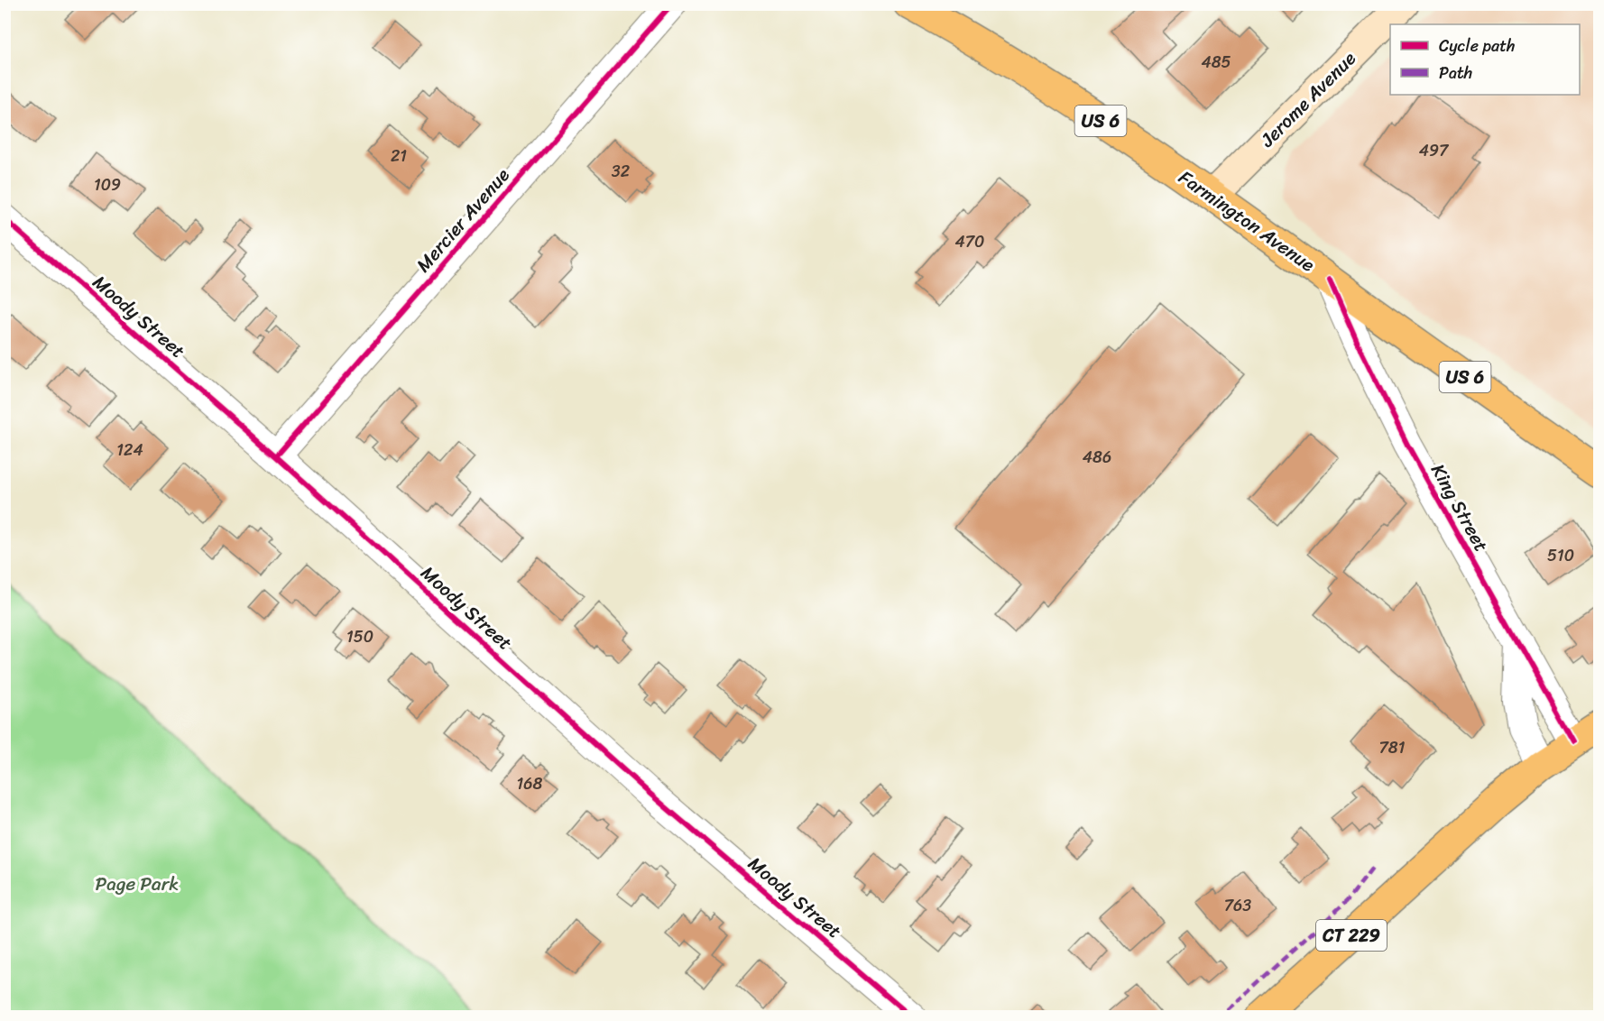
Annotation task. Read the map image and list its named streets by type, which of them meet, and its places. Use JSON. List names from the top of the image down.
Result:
{
  "streets": {
    "main road": [
      "Jerome Avenue",
      "US 6",
      "Farmington Avenue",
      "CT 229"
    ],
    "street": ["Mercier Avenue", "Moody Street", "King Street"]
  },
  "crossings": [
    ["Jerome Avenue", "Farmington Avenue"],
    ["Mercier Avenue", "Moody Street"],
    ["Farmington Avenue", "King Street"],
    ["King Street", "CT 229"]
  ],
  "parks": ["Page Park"],
  "house_numbers": [
    "485",
    "497",
    "21",
    "32",
    "109",
    "470",
    "124",
    "486",
    "510",
    "150",
    "781",
    "168",
    "763"
  ],
  "legend": ["Cycle path", "Path"]
}
